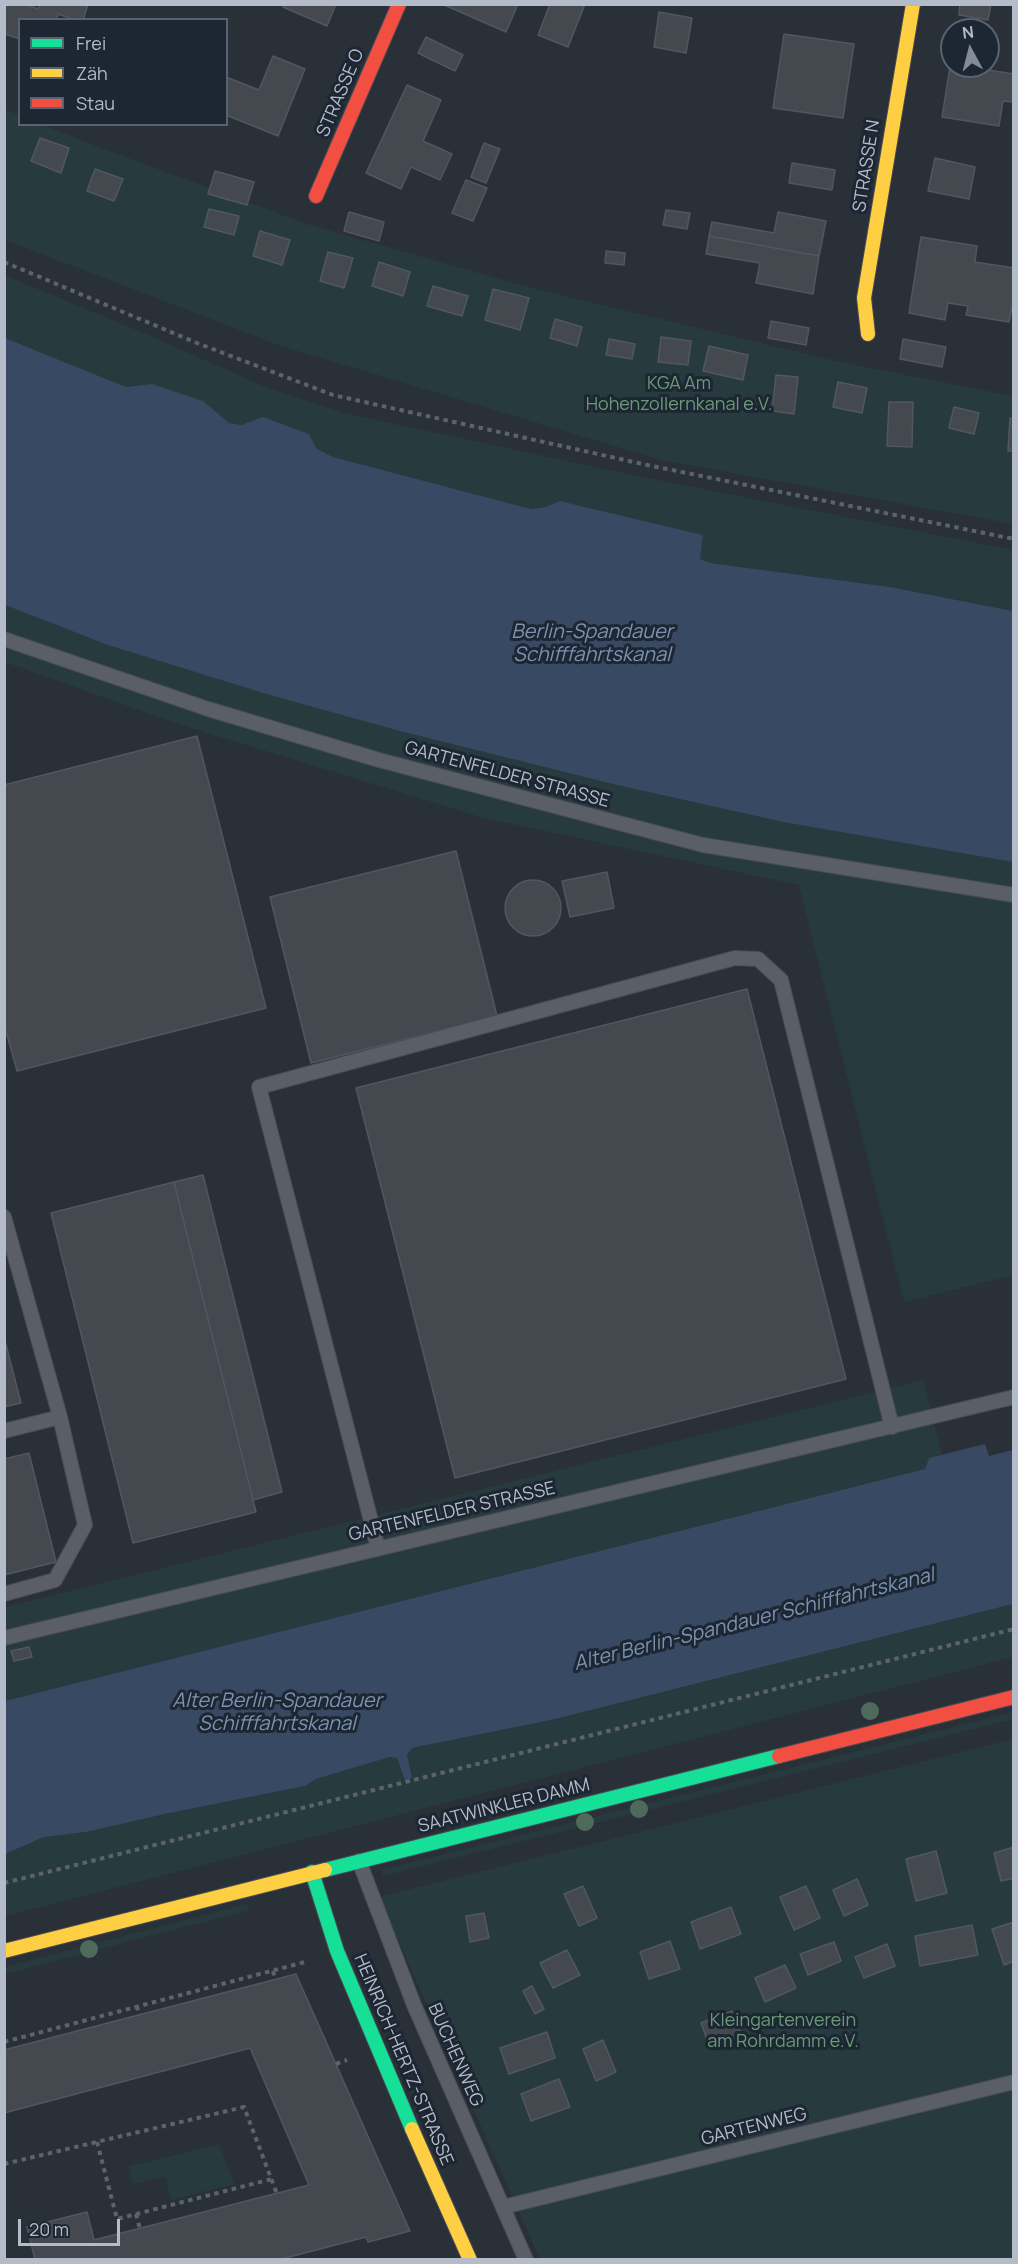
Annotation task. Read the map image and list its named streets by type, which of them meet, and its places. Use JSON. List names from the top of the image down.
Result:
{
  "streets": {
    "main road": [
      "STRASSE O",
      "STRASSE N",
      "SAATWINKLER DAMM",
      "HEINRICH-HERTZ-STRASSE"
    ],
    "lane": ["GARTENFELDER STRASSE", "BUCHENWEG", "GARTENWEG"]
  },
  "crossings": [
    ["SAATWINKLER DAMM", "BUCHENWEG"],
    ["SAATWINKLER DAMM", "HEINRICH-HERTZ-STRASSE"],
    ["BUCHENWEG", "GARTENWEG"]
  ],
  "water": ["Berlin-Spandauer Schifffahrtskanal", "Alter Berlin-Spandauer Schifffahrtskanal"],
  "parks": ["KGA Am Hohenzollernkanal e.V.", "Kleingartenverein am Rohrdamm e.V."],
  "legend": ["Frei", "Zäh", "Stau"],
  "scale_bar": "20 m",
  "north": "top"
}
